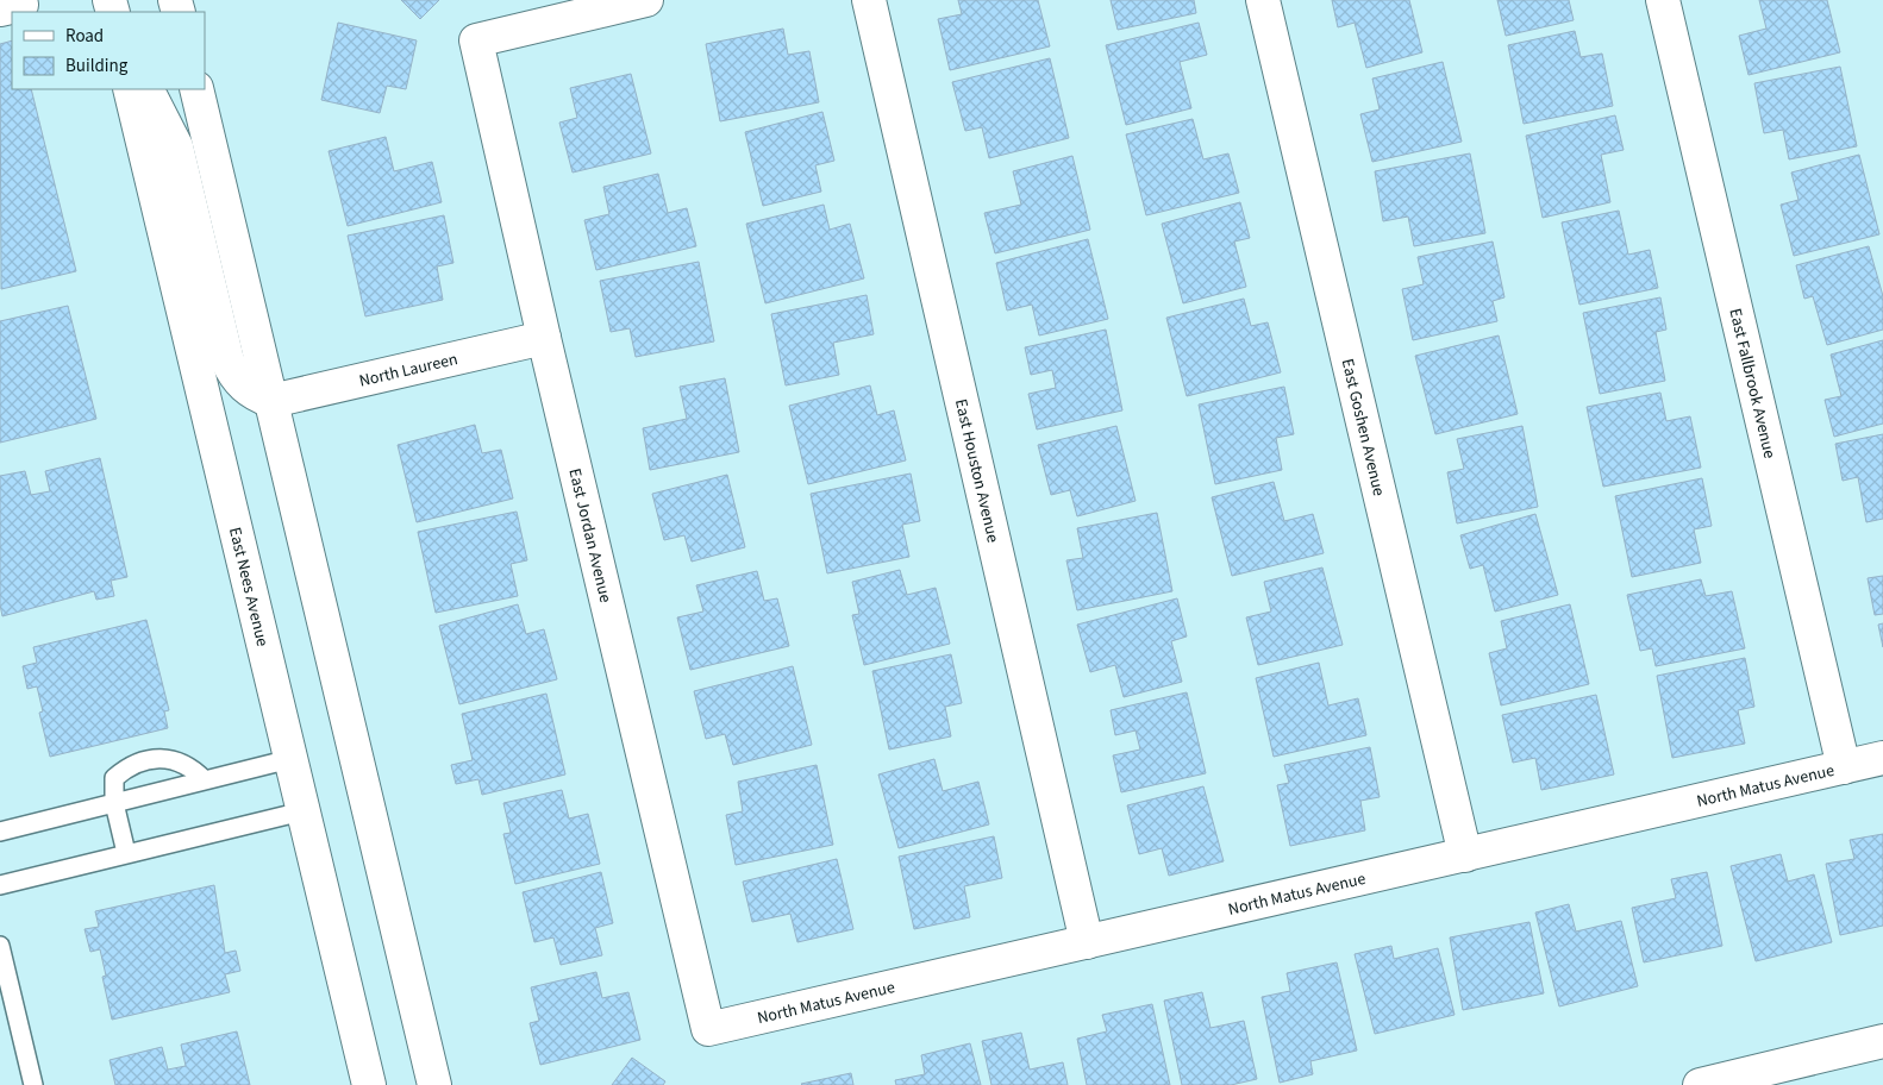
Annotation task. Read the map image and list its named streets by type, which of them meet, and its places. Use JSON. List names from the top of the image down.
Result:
{
  "streets": {
    "street": [
      "North Laureen",
      "East Fallbrook Avenue",
      "East Goshen Avenue",
      "East Houston Avenue",
      "East Jordan Avenue",
      "East Nees Avenue",
      "North Matus Avenue"
    ]
  },
  "crossings": [
    ["North Laureen", "East Jordan Avenue"],
    ["East Fallbrook Avenue", "North Matus Avenue"],
    ["East Goshen Avenue", "North Matus Avenue"],
    ["East Houston Avenue", "North Matus Avenue"],
    ["East Jordan Avenue", "North Matus Avenue"]
  ],
  "legend": ["Road", "Building"]
}
